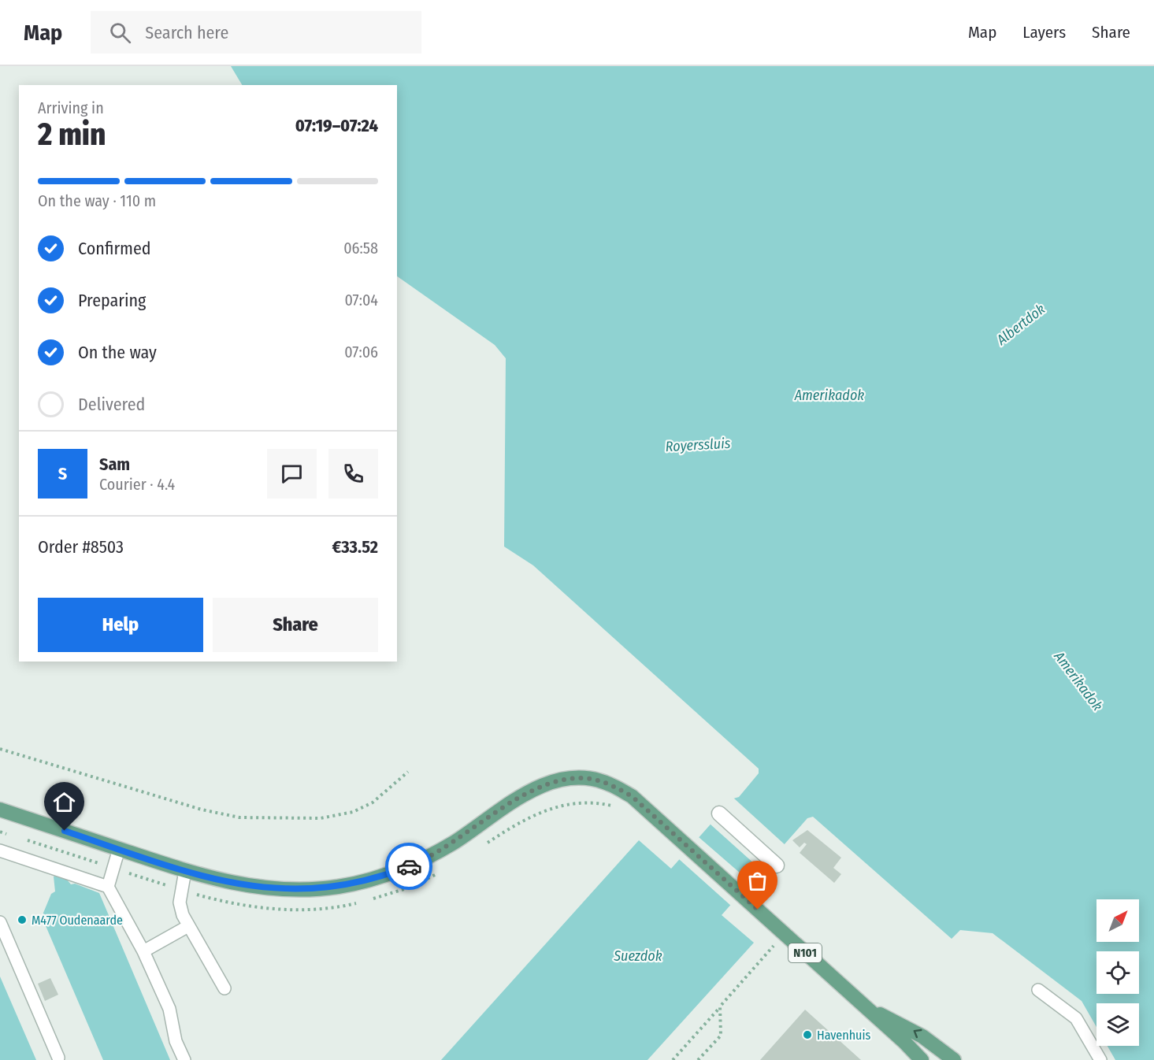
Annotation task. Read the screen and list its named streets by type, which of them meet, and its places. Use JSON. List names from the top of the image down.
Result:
{
  "streets": {
    "main road": ["N101"]
  },
  "water": [
    "Albertdok",
    "Amerikadok",
    "Royerssluis",
    "Suezdok"
  ],
  "places": ["M477 Oudenaarde", "Havenhuis"],
  "north": "top right",
  "page": {
    "header": "Map",
    "search": "Search here",
    "nav": ["Map", "Layers", "Share"],
    "heading": ["2 min", "Arriving in", "07:19–07:24"],
    "panel": [
      "Sam",
      "Courier · 4.4",
      "Order #8503",
      "€33.52"
    ],
    "bar": "On the way · 110 m",
    "list": [
      ["Confirmed", "06:58"],
      ["Preparing", "07:04"],
      ["On the way", "07:06"],
      "Delivered"
    ],
    "round": "S",
    "buttons": ["Help", "Share"]
  }
}
